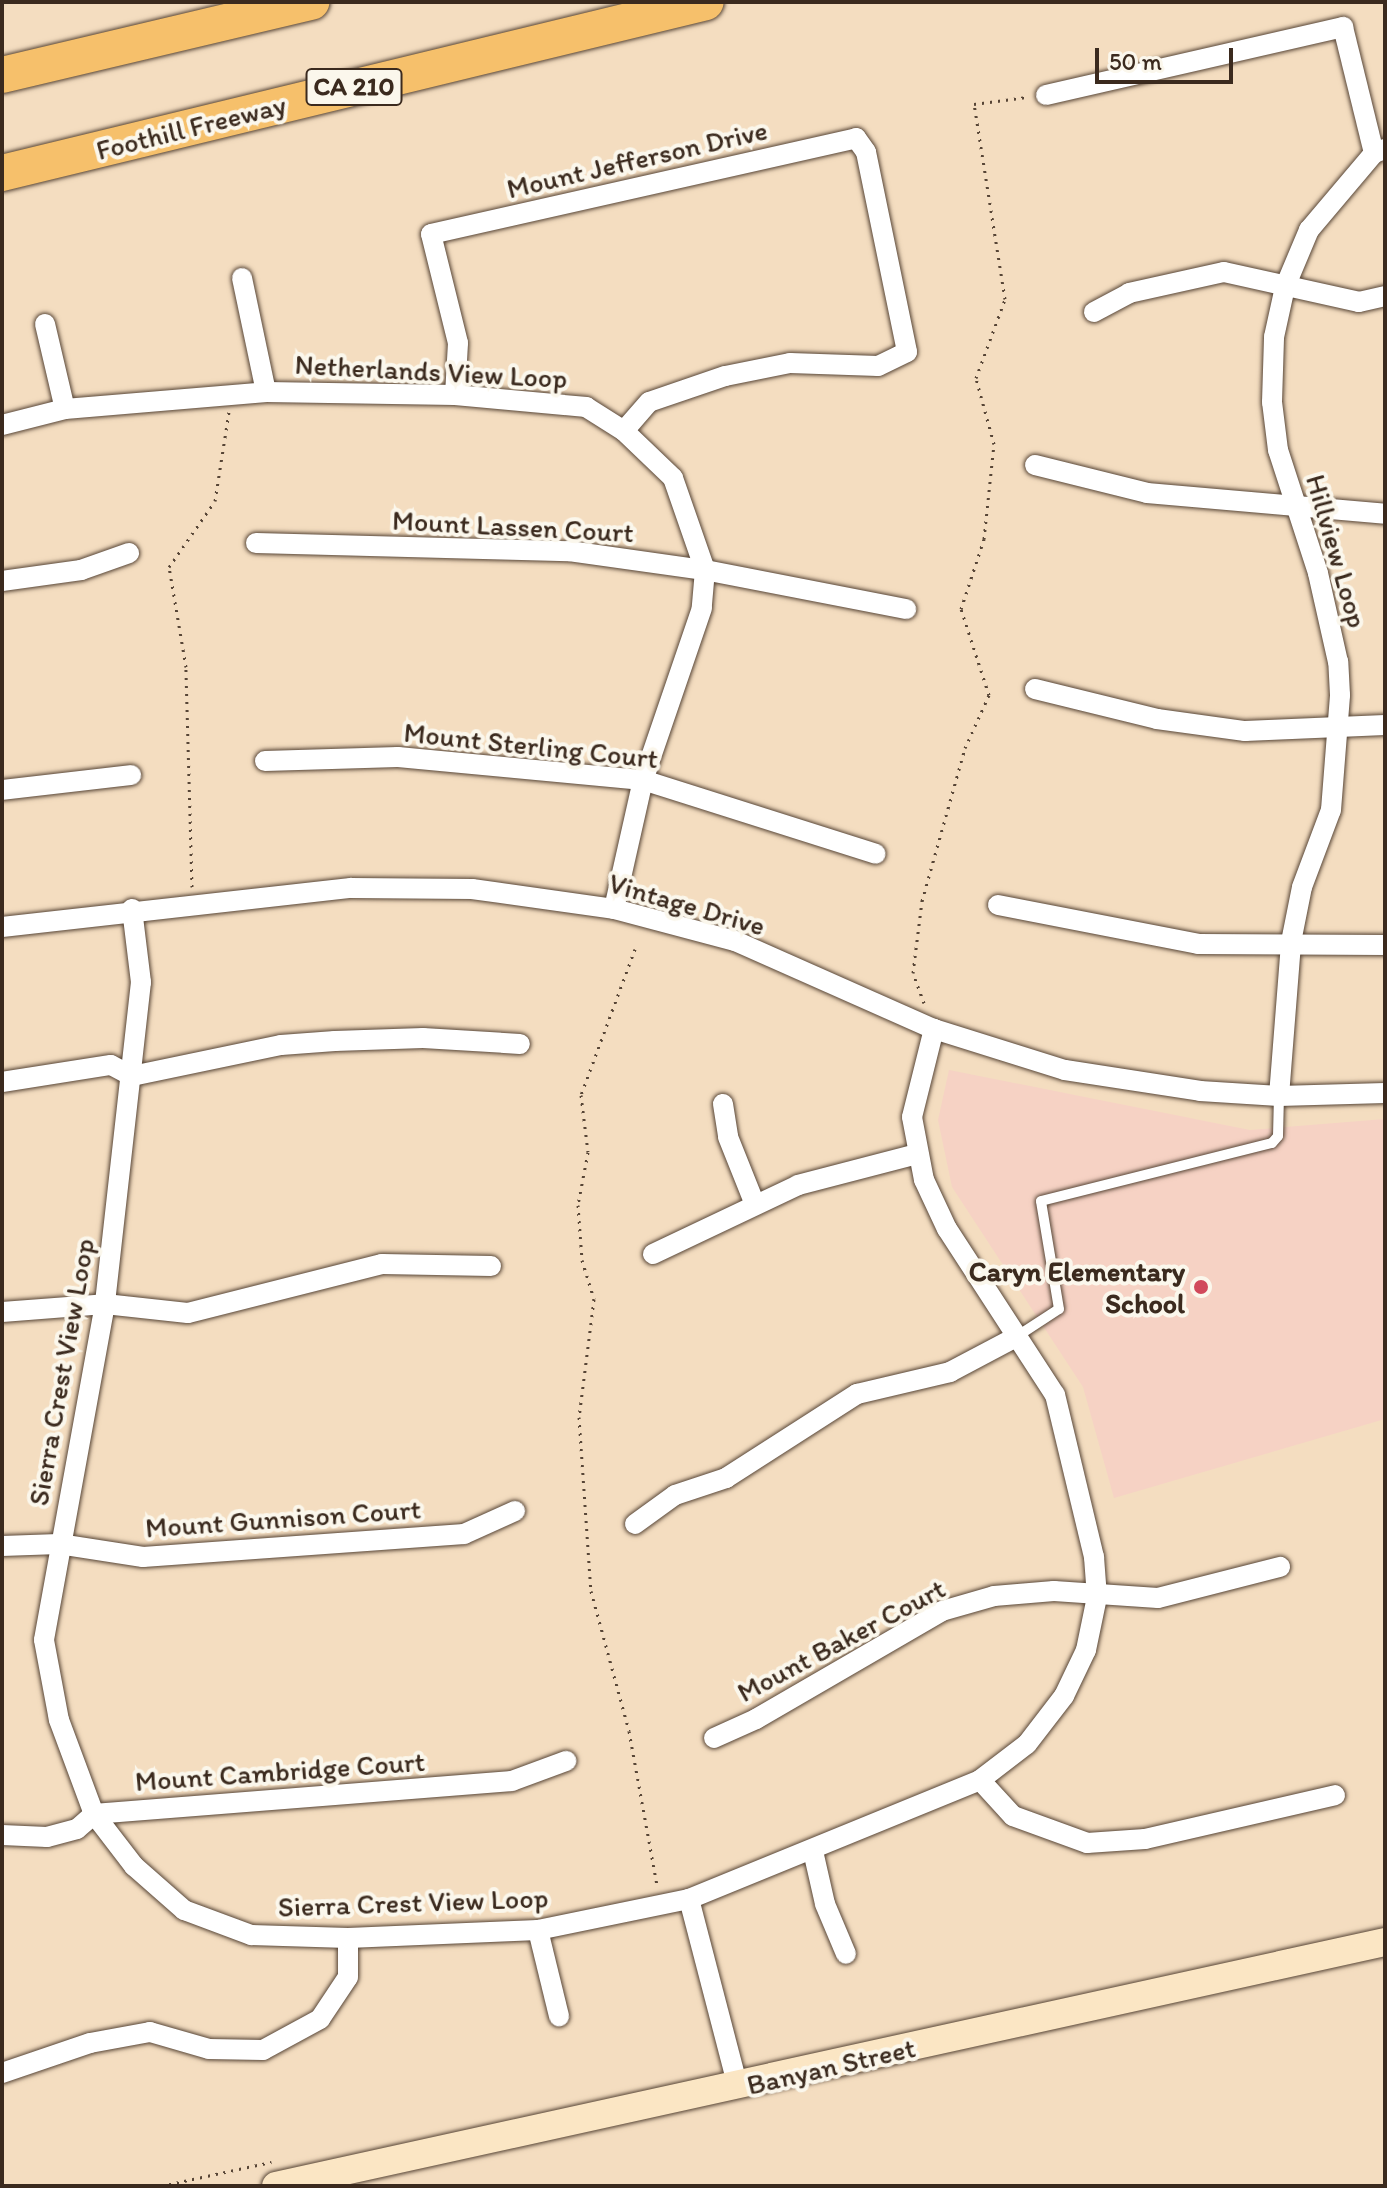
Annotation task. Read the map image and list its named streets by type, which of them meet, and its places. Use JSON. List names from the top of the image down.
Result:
{
  "streets": {
    "highway": ["CA 210", "Foothill Freeway"],
    "main road": ["Banyan Street"],
    "street": [
      "Mount Jefferson Drive",
      "Netherlands View Loop",
      "Mount Lassen Court",
      "Hillview Loop",
      "Mount Sterling Court",
      "Vintage Drive",
      "Sierra Crest View Loop",
      "Mount Gunnison Court",
      "Mount Baker Court",
      "Mount Cambridge Court"
    ]
  },
  "crossings": [
    ["Mount Jefferson Drive", "Netherlands View Loop"],
    ["Netherlands View Loop", "Mount Lassen Court"],
    ["Netherlands View Loop", "Mount Sterling Court"],
    ["Netherlands View Loop", "Vintage Drive"],
    ["Hillview Loop", "Vintage Drive"],
    ["Vintage Drive", "Sierra Crest View Loop"],
    ["Sierra Crest View Loop", "Mount Gunnison Court"],
    ["Sierra Crest View Loop", "Mount Baker Court"],
    ["Sierra Crest View Loop", "Mount Cambridge Court"]
  ],
  "places": ["Caryn Elementary School"],
  "scale_bar": "50 m"
}
